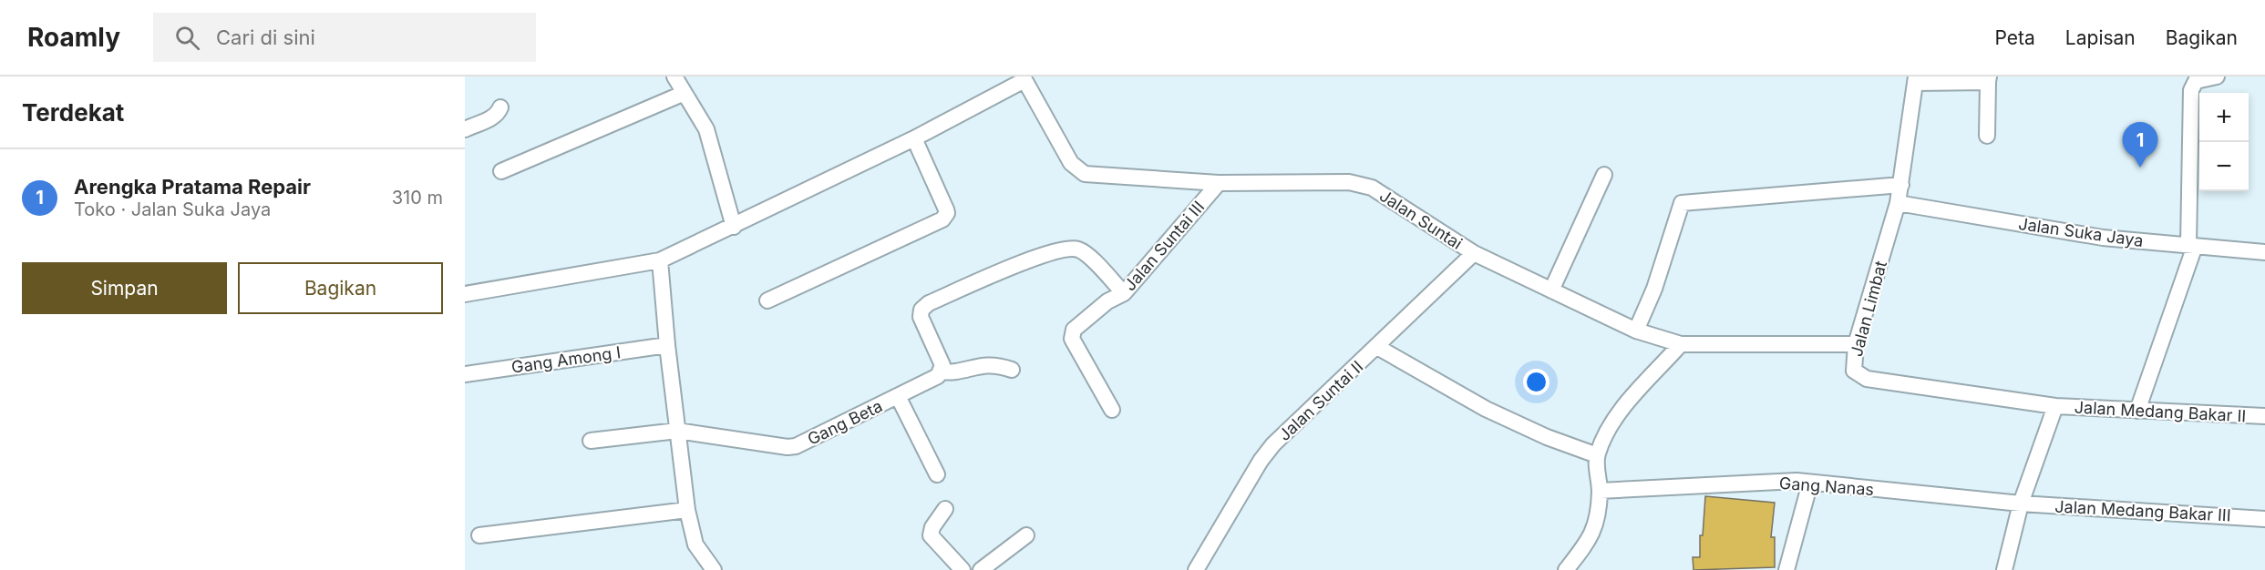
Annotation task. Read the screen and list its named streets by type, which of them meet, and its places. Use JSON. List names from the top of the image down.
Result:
{
  "streets": {
    "street": [
      "Jalan Suntai",
      "Jalan Suka Jaya",
      "Jalan Suntai III",
      "Jalan Limbat",
      "Gang Among I",
      "Jalan Suntai II",
      "Jalan Medang Bakar II",
      "Gang Beta",
      "Gang Nanas",
      "Jalan Medang Bakar III"
    ]
  },
  "crossings": [
    ["Jalan Suntai", "Jalan Suntai III"],
    ["Jalan Suntai", "Jalan Limbat"],
    ["Jalan Suntai", "Jalan Suntai II"],
    ["Jalan Suka Jaya", "Jalan Limbat"],
    ["Jalan Limbat", "Jalan Medang Bakar II"],
    ["Gang Nanas", "Jalan Medang Bakar III"]
  ],
  "page": {
    "header": "Roamly",
    "search": "Cari di sini",
    "nav": ["Peta", "Lapisan", "Bagikan"],
    "heading": "Terdekat",
    "map_buttons": ["+", "−"],
    "pins": "1",
    "list": [
      {
        "mark": "1",
        "name": "Arengka Pratama Repair",
        "note": "Toko · Jalan Suka Jaya",
        "value": "310 m"
      }
    ],
    "buttons": ["Simpan", "Bagikan"]
  }
}
